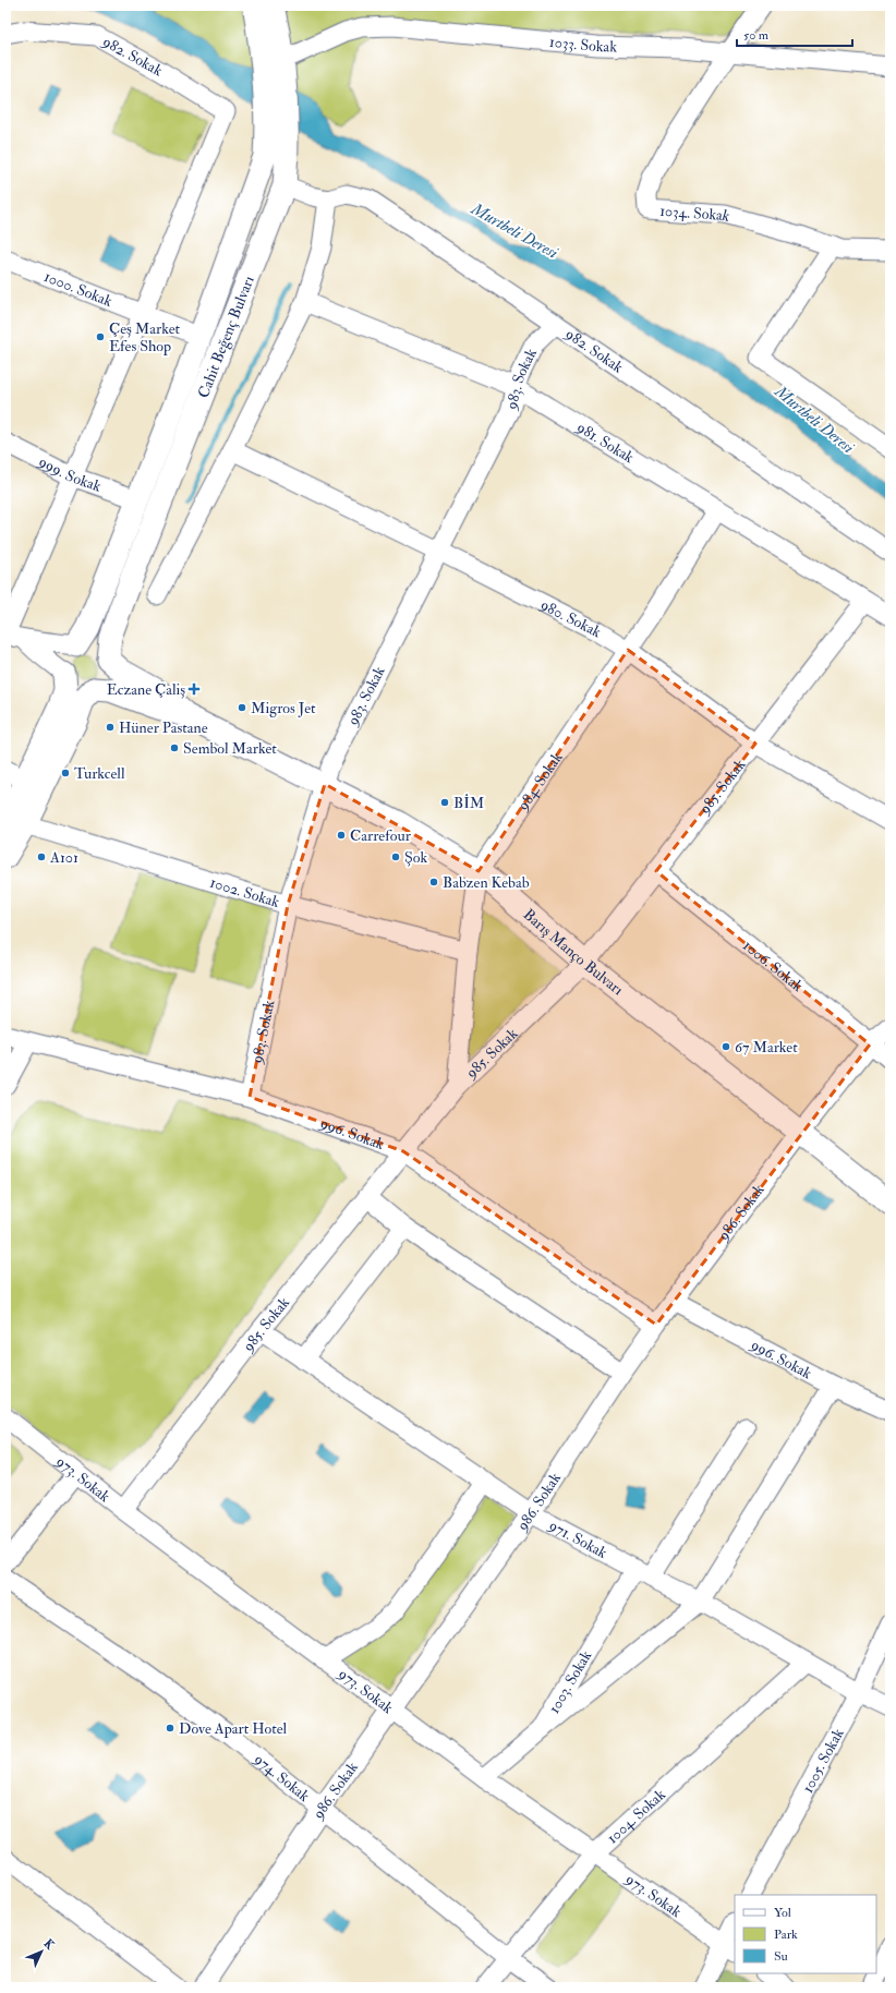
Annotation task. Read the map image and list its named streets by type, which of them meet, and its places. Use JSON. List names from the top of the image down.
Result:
{
  "streets": {
    "main road": ["Cahit Beğenç Bulvarı", "Barış Manço Bulvarı"],
    "street": [
      "1033. Sokak",
      "982. Sokak",
      "1034. Sokak",
      "1000. Sokak",
      "983. Sokak",
      "981. Sokak",
      "999. Sokak",
      "980. Sokak",
      "984. Sokak",
      "985. Sokak",
      "1002. Sokak",
      "1006. Sokak",
      "996. Sokak",
      "986. Sokak",
      "973. Sokak",
      "971. Sokak",
      "1003. Sokak",
      "1005. Sokak",
      "974. Sokak",
      "1004. Sokak"
    ]
  },
  "crossings": [
    ["1033. Sokak", "1034. Sokak"],
    ["1033. Sokak", "Cahit Beğenç Bulvarı"],
    ["982. Sokak", "1000. Sokak"],
    ["982. Sokak", "Cahit Beğenç Bulvarı"],
    ["982. Sokak", "983. Sokak"],
    ["1000. Sokak", "Cahit Beğenç Bulvarı"],
    ["Cahit Beğenç Bulvarı", "999. Sokak"],
    ["Cahit Beğenç Bulvarı", "Barış Manço Bulvarı"],
    ["983. Sokak", "981. Sokak"],
    ["983. Sokak", "980. Sokak"],
    ["983. Sokak", "1002. Sokak"],
    ["983. Sokak", "Barış Manço Bulvarı"],
    ["983. Sokak", "996. Sokak"],
    ["981. Sokak", "984. Sokak"],
    ["981. Sokak", "985. Sokak"],
    ["980. Sokak", "984. Sokak"],
    ["980. Sokak", "985. Sokak"],
    ["984. Sokak", "985. Sokak"],
    ["984. Sokak", "1002. Sokak"],
    ["984. Sokak", "Barış Manço Bulvarı"],
    ["985. Sokak", "Barış Manço Bulvarı"],
    ["985. Sokak", "1006. Sokak"],
    ["985. Sokak", "996. Sokak"],
    ["985. Sokak", "973. Sokak"],
    ["985. Sokak", "971. Sokak"],
    ["Barış Manço Bulvarı", "986. Sokak"],
    ["1006. Sokak", "986. Sokak"],
    ["996. Sokak", "986. Sokak"],
    ["986. Sokak", "973. Sokak"],
    ["986. Sokak", "971. Sokak"],
    ["986. Sokak", "974. Sokak"],
    ["973. Sokak", "1003. Sokak"],
    ["973. Sokak", "1004. Sokak"],
    ["971. Sokak", "1003. Sokak"],
    ["971. Sokak", "1005. Sokak"],
    ["971. Sokak", "1004. Sokak"],
    ["974. Sokak", "1004. Sokak"]
  ],
  "water": ["Murtbeli Deresi"],
  "places": {
    "other": [
      "Çeș Market Efes Shop",
      "Migros Jet",
      "Hüner Pastane",
      "Sembol Market",
      "Turkcell",
      "BİM",
      "Carrefour",
      "A101",
      "Şok",
      "Babzen Kebab",
      "67 Market",
      "Dove Apart Hotel"
    ],
    "health": ["Eczane Çaliș"]
  },
  "legend": ["Yol", "Park", "Su"],
  "scale_bar": "50 m",
  "north": "top right"
}
